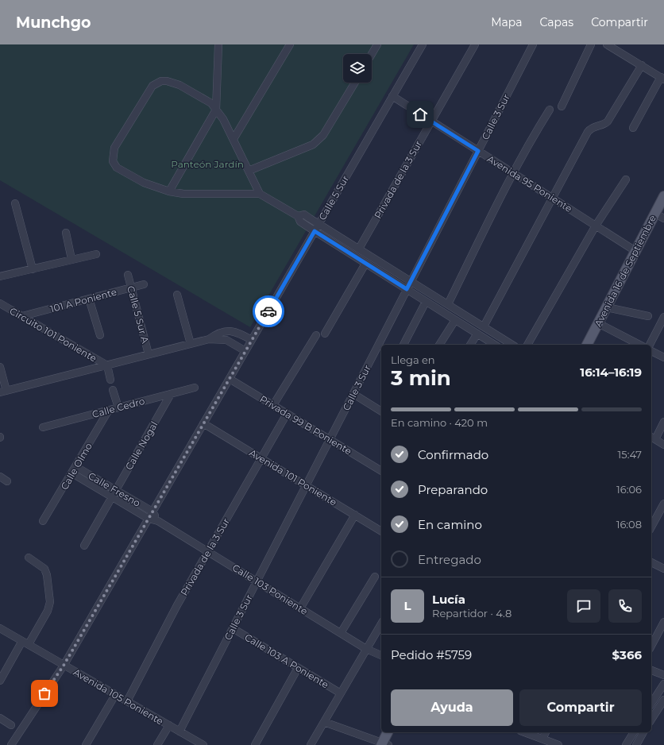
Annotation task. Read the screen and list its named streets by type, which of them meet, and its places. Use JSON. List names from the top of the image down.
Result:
{
  "streets": {
    "main road": ["Avenida 16 de Septiembre"],
    "street": [
      "Calle 3 Sur",
      "Privada de la 3 Sur",
      "Avenida 95 Poniente",
      "Calle 5 Sur",
      "101 A Poniente",
      "Calle 5 Sur A",
      "Circuito 101 Poniente",
      "Calle Cedro",
      "Privada 99 B Poniente",
      "Calle Nogal",
      "Calle Olmo",
      "Avenida 101 Poniente",
      "Calle Fresno",
      "Calle 103 Poniente",
      "Calle 103 A Poniente",
      "Avenida 105 Poniente"
    ]
  },
  "crossings": [
    ["Calle 3 Sur", "Avenida 95 Poniente"],
    ["Calle 3 Sur", "Privada 99 B Poniente"],
    ["Calle 3 Sur", "Avenida 101 Poniente"],
    ["Calle 3 Sur", "Calle 103 Poniente"],
    ["Calle 3 Sur", "Calle 103 A Poniente"],
    ["Calle 3 Sur", "Avenida 105 Poniente"],
    ["Privada de la 3 Sur", "Avenida 95 Poniente"],
    ["Privada de la 3 Sur", "Privada 99 B Poniente"],
    ["Privada de la 3 Sur", "Avenida 101 Poniente"],
    ["Privada de la 3 Sur", "Calle 103 Poniente"],
    ["Privada de la 3 Sur", "Avenida 105 Poniente"],
    ["Avenida 95 Poniente", "Calle 5 Sur"],
    ["Avenida 95 Poniente", "Avenida 16 de Septiembre"],
    ["Calle 5 Sur", "Circuito 101 Poniente"],
    ["Calle 5 Sur", "Privada 99 B Poniente"],
    ["Calle 5 Sur", "Avenida 101 Poniente"],
    ["Calle 5 Sur", "Calle Fresno"],
    ["Calle 5 Sur", "Calle 103 Poniente"],
    ["Calle 5 Sur", "Avenida 105 Poniente"],
    ["101 A Poniente", "Calle 5 Sur A"],
    ["101 A Poniente", "Circuito 101 Poniente"],
    ["Calle 5 Sur A", "Circuito 101 Poniente"],
    ["Calle Cedro", "Calle Nogal"],
    ["Calle Cedro", "Calle Olmo"],
    ["Calle Nogal", "Calle Fresno"],
    ["Calle Olmo", "Calle Fresno"],
    ["Calle Fresno", "Calle 103 Poniente"]
  ],
  "parks": ["Panteón Jardín"],
  "page": {
    "header": "Munchgo",
    "nav": ["Mapa", "Capas", "Compartir"],
    "heading": ["3 min", "Llega en", "16:14–16:19"],
    "panel": [
      "Lucía",
      "Repartidor · 4.8",
      "Pedido #5759",
      "$366"
    ],
    "bar": "En camino · 420 m",
    "list": [
      ["Confirmado", "15:47"],
      ["Preparando", "16:06"],
      ["En camino", "16:08"],
      "Entregado"
    ],
    "round": "L",
    "buttons": ["Ayuda", "Compartir"]
  }
}
